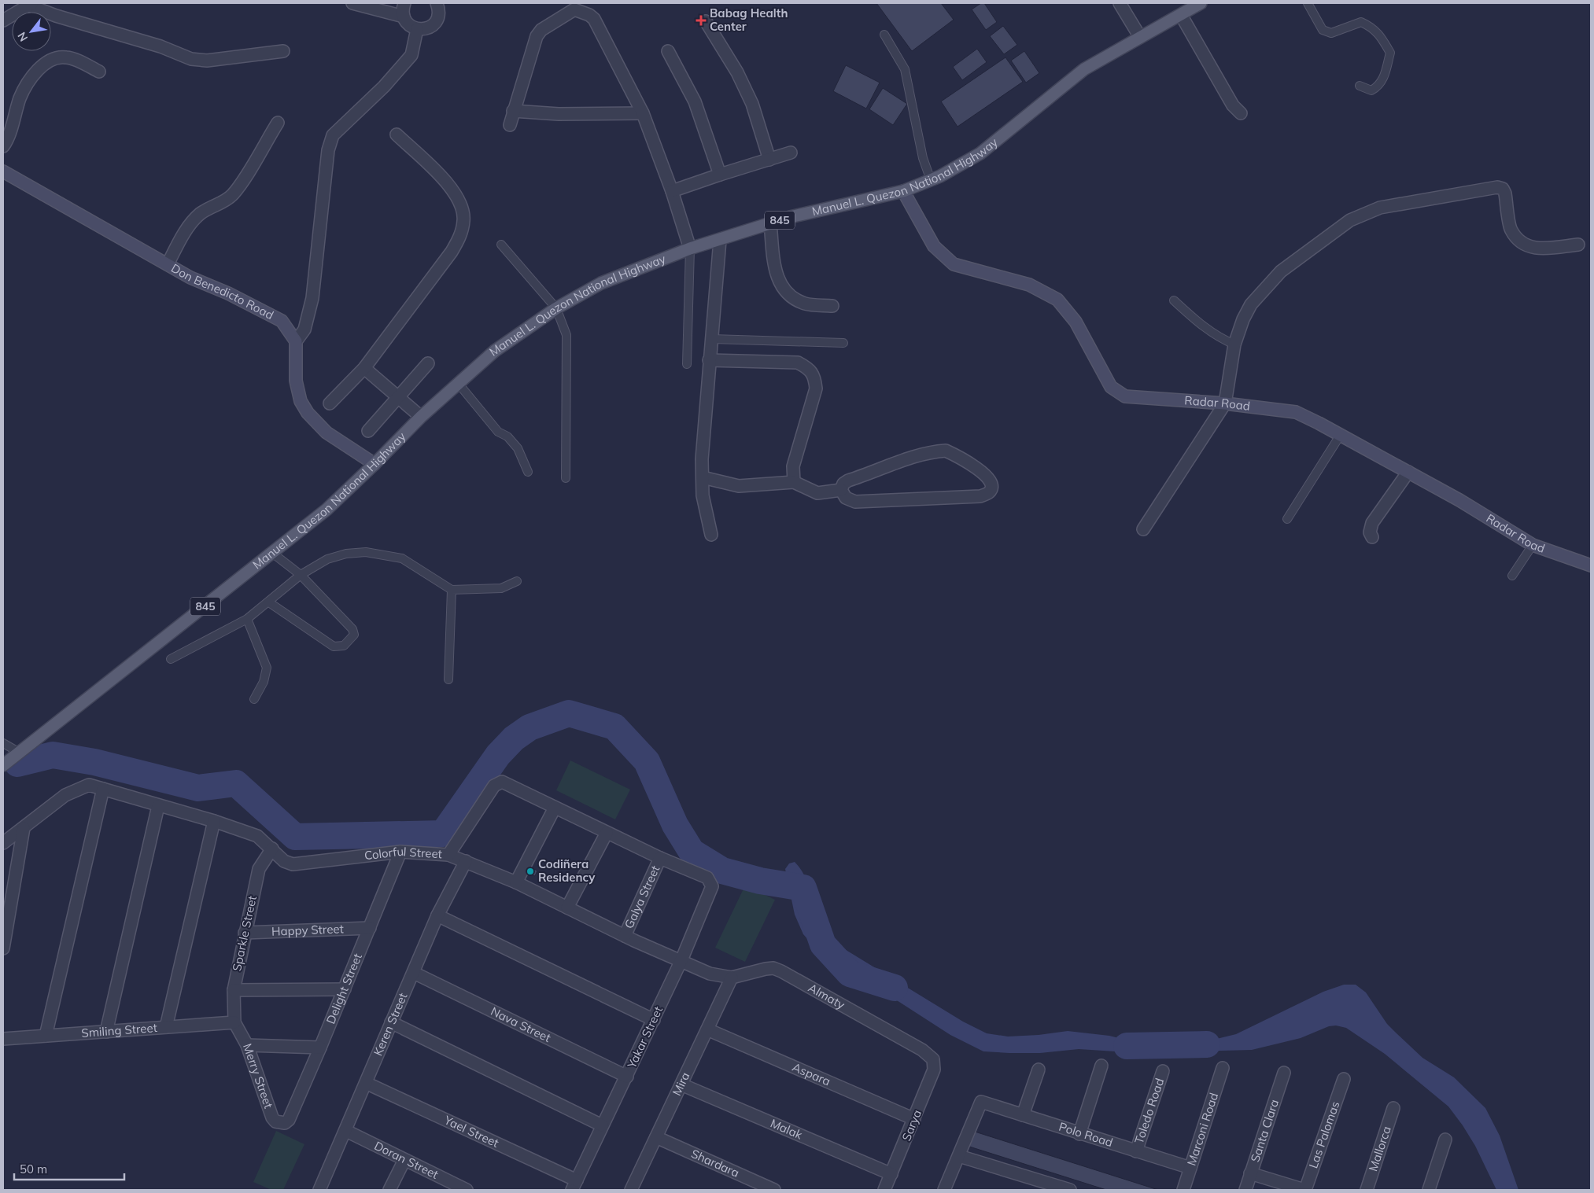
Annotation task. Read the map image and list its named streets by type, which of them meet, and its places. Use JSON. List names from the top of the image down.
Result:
{
  "streets": {
    "main road": ["Manuel L. Quezon National Highway", "845"],
    "street": [
      "Don Benedicto Road",
      "Radar Road",
      "Colorful Street",
      "Galya Street",
      "Happy Street",
      "Sparkle Street",
      "Delight Street",
      "Almaty",
      "Keren Street",
      "Nava Street",
      "Smiling Street",
      "Yakar Street",
      "Aspara",
      "Merry Street",
      "Mira",
      "Toledo Road",
      "Sarya",
      "Marconi Road",
      "Malak",
      "Santa Clara",
      "Yael Street",
      "Las Palomas",
      "Polo Road",
      "Mallorca",
      "Doran Street",
      "Shardara"
    ]
  },
  "crossings": [
    ["Manuel L. Quezon National Highway", "845"],
    ["Manuel L. Quezon National Highway", "Radar Road"],
    ["Colorful Street", "Galya Street"],
    ["Colorful Street", "Sparkle Street"],
    ["Colorful Street", "Delight Street"],
    ["Colorful Street", "Almaty"],
    ["Colorful Street", "Keren Street"],
    ["Colorful Street", "Yakar Street"],
    ["Galya Street", "Yakar Street"],
    ["Happy Street", "Sparkle Street"],
    ["Happy Street", "Delight Street"],
    ["Sparkle Street", "Smiling Street"],
    ["Sparkle Street", "Merry Street"],
    ["Delight Street", "Merry Street"],
    ["Almaty", "Mira"],
    ["Almaty", "Sarya"],
    ["Keren Street", "Nava Street"],
    ["Keren Street", "Yael Street"],
    ["Keren Street", "Doran Street"],
    ["Nava Street", "Yakar Street"],
    ["Smiling Street", "Merry Street"],
    ["Yakar Street", "Yael Street"],
    ["Aspara", "Mira"],
    ["Aspara", "Sarya"],
    ["Mira", "Malak"],
    ["Mira", "Shardara"],
    ["Toledo Road", "Polo Road"],
    ["Sarya", "Malak"],
    ["Marconi Road", "Polo Road"]
  ],
  "places": {
    "health": ["Babag Health Center"],
    "other": ["Codiñera Residency"]
  },
  "scale_bar": "50 m",
  "north": "bottom left"
}
